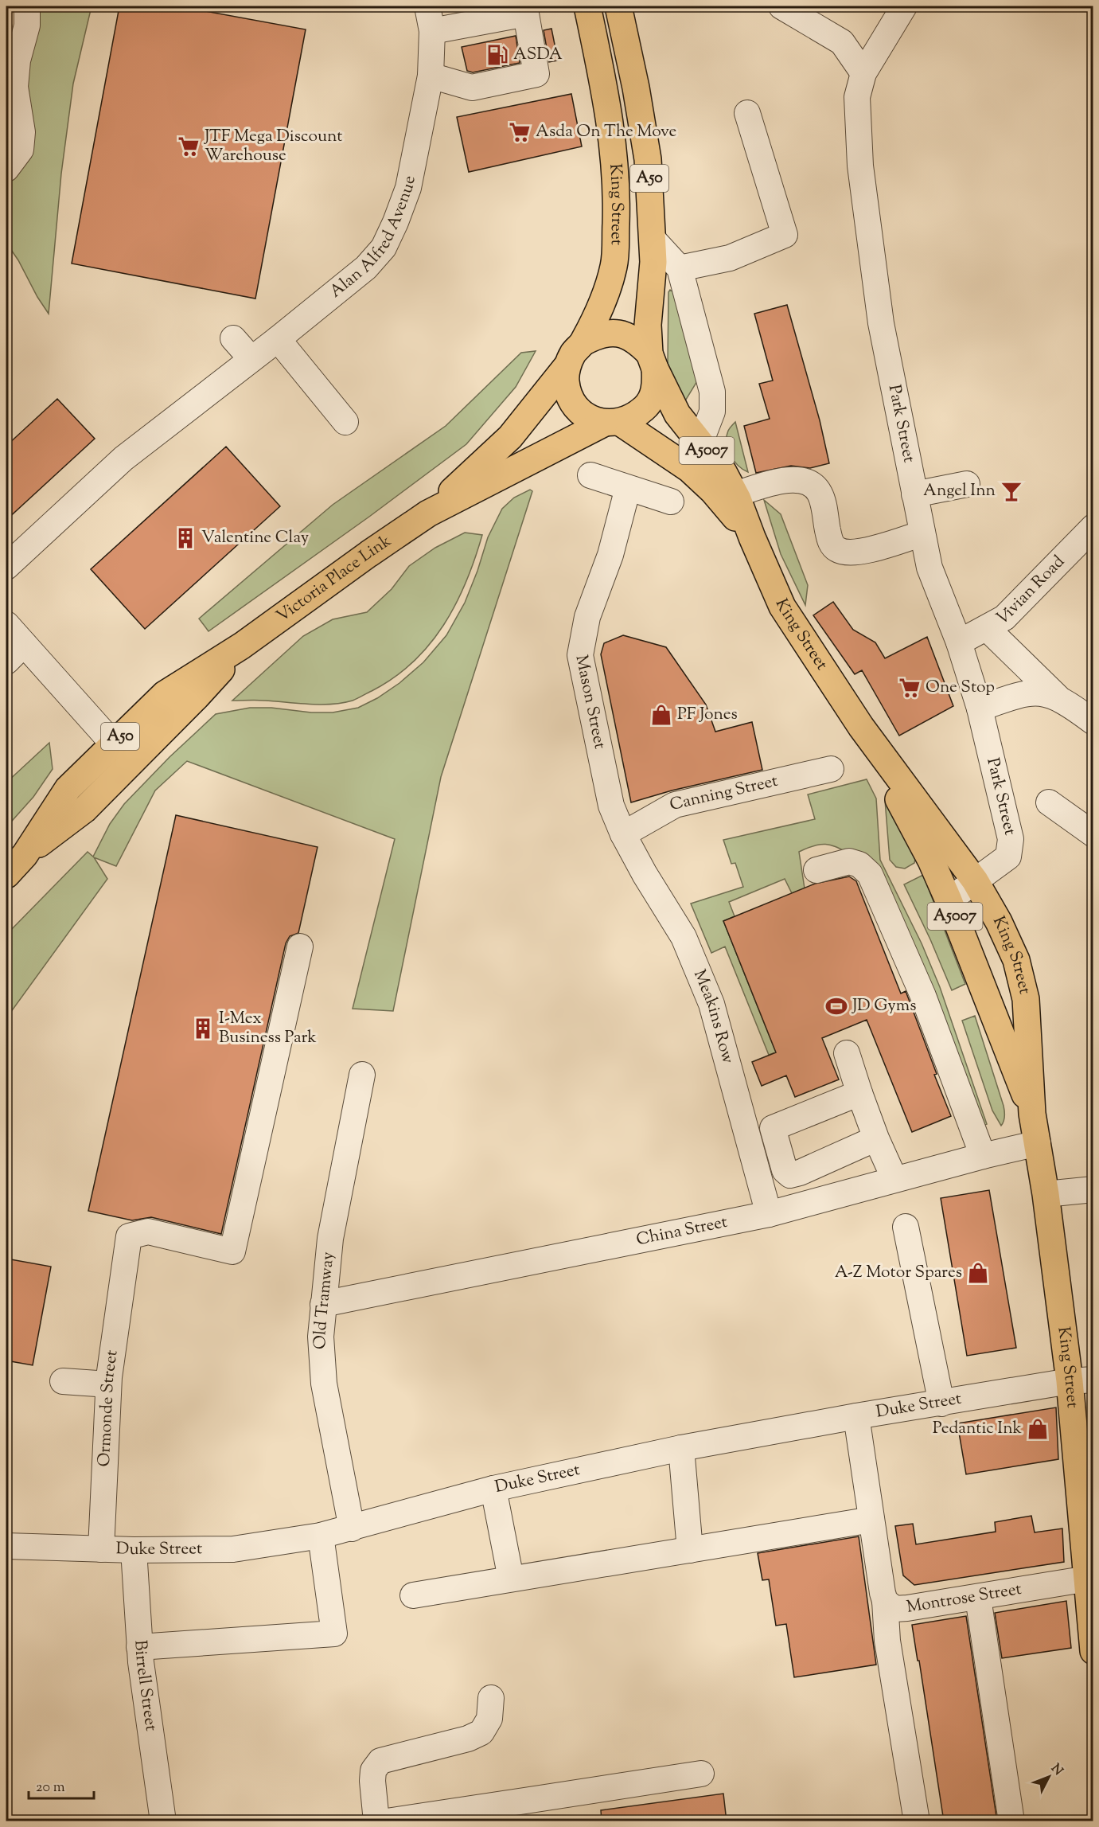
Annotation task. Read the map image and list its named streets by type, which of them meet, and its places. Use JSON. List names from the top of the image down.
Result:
{
  "streets": {
    "main road": [
      "A50",
      "King Street",
      "A5007",
      "Victoria Place Link"
    ],
    "street": [
      "Alan Alfred Avenue",
      "Park Street",
      "Vivian Road",
      "Mason Street",
      "Canning Street",
      "Meakins Row",
      "China Street",
      "Old Tramway",
      "Duke Street",
      "Ormonde Street",
      "Montrose Street",
      "Birrell Street"
    ]
  },
  "crossings": [
    ["King Street", "Park Street"],
    ["King Street", "Victoria Place Link"],
    ["King Street", "China Street"],
    ["King Street", "Duke Street"],
    ["King Street", "Montrose Street"],
    ["Park Street", "Vivian Road"],
    ["Mason Street", "Canning Street"],
    ["Mason Street", "Meakins Row"],
    ["Canning Street", "Meakins Row"],
    ["Meakins Row", "China Street"],
    ["China Street", "Old Tramway"],
    ["Old Tramway", "Duke Street"],
    ["Duke Street", "Ormonde Street"],
    ["Duke Street", "Montrose Street"],
    ["Duke Street", "Birrell Street"]
  ],
  "places": {
    "fuel station": ["ASDA"],
    "supermarket": ["Asda On The Move", "JTF Mega Discount Warehouse", "One Stop"],
    "bar": ["Angel Inn"],
    "building": ["Valentine Clay", "I-Mex Business Park"],
    "shop": ["PF Jones", "A-Z Motor Spares", "Pedantic Ink"],
    "sports": ["JD Gyms"]
  },
  "scale_bar": "20 m",
  "north": "top right"
}
